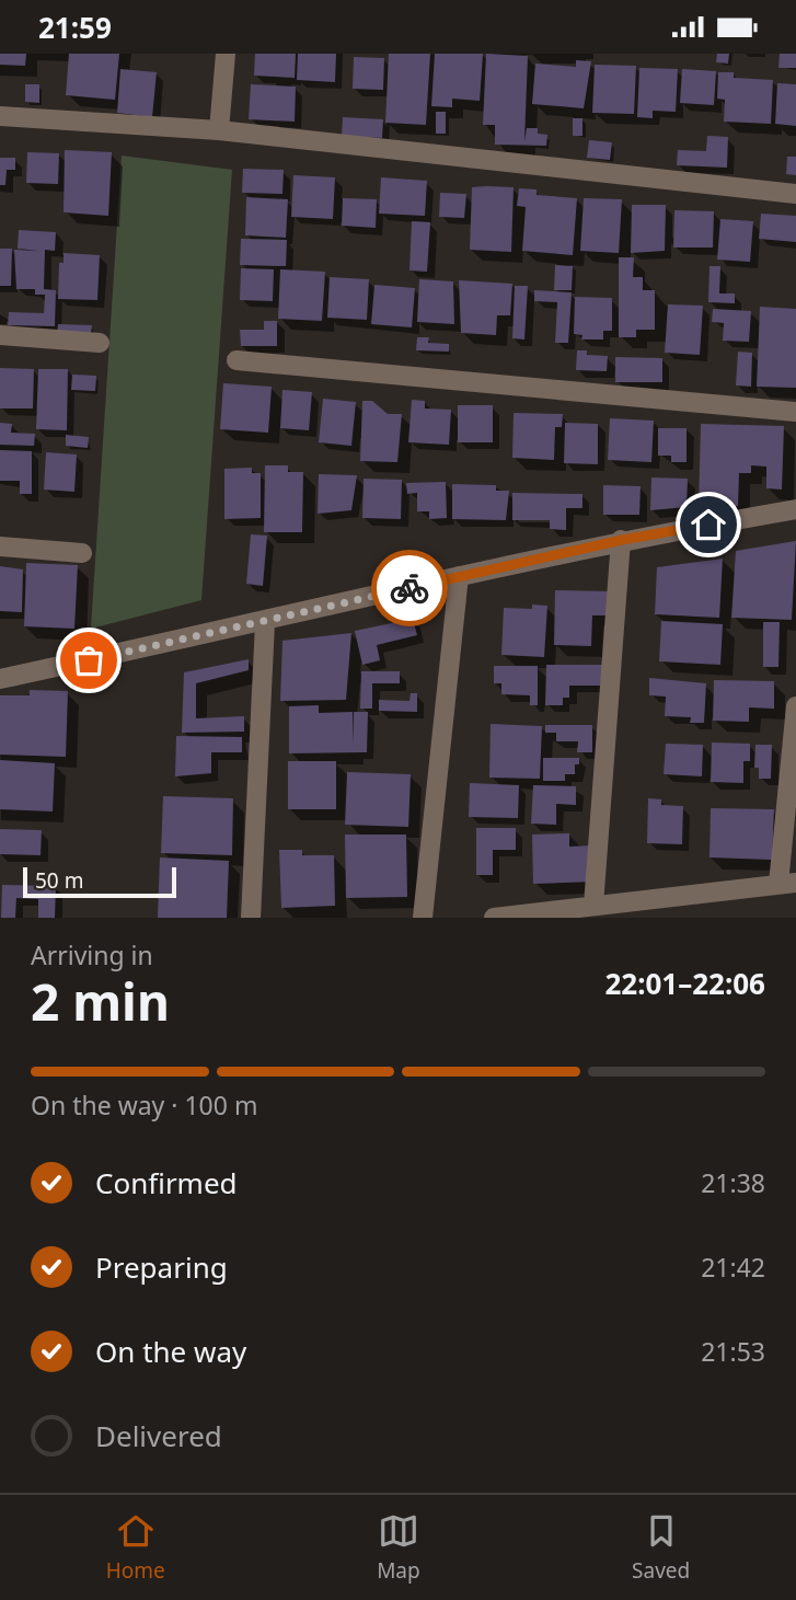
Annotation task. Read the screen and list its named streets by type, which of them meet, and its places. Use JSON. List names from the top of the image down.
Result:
{
  "scale_bar": "50 m",
  "page": {
    "status": "21:59",
    "scale": "50 m",
    "heading": ["2 min", "Arriving in", "22:01–22:06"],
    "bar": "On the way · 100 m",
    "list": [
      ["Confirmed", "21:38"],
      ["Preparing", "21:42"],
      ["On the way", "21:53"],
      "Delivered"
    ],
    "tabs": ["Home", "Map", "Saved"]
  }
}
